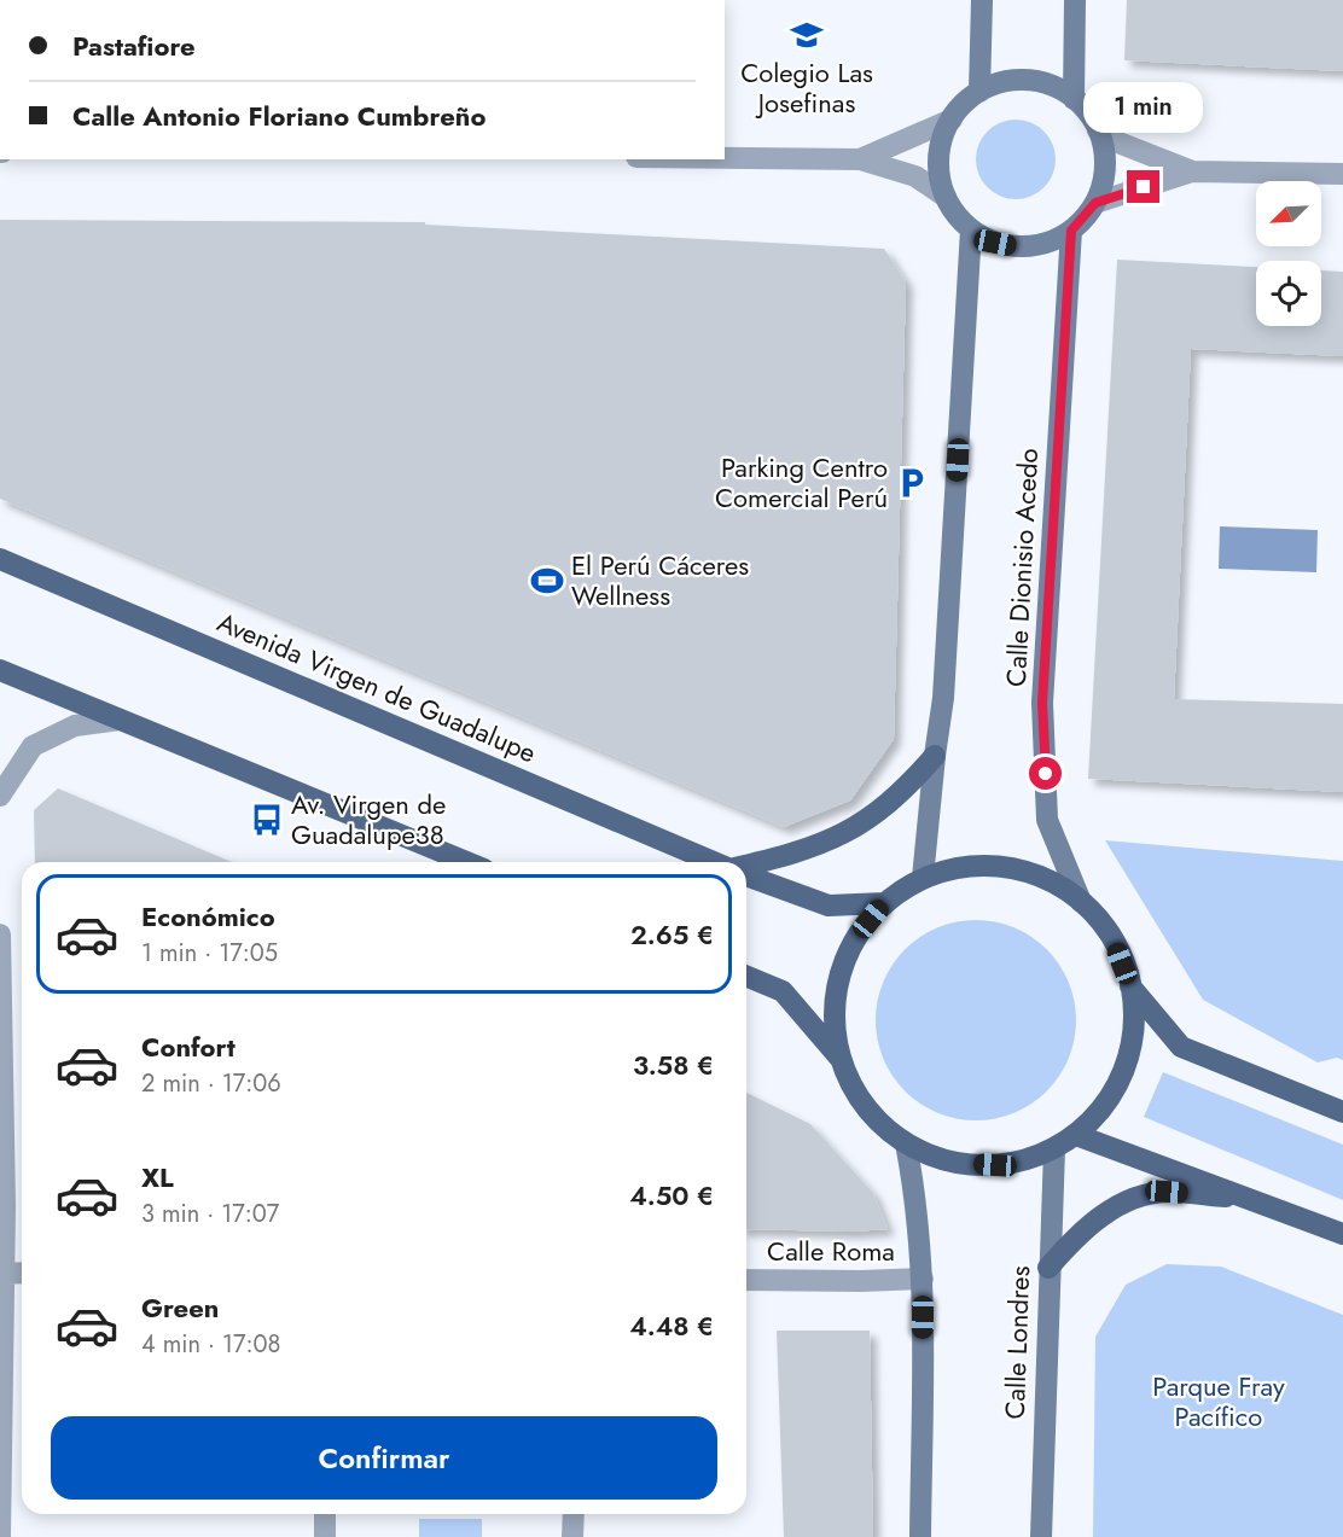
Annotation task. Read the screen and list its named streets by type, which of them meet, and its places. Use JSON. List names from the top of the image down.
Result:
{
  "streets": {
    "main road": ["Calle Dionisio Acedo", "Avenida Virgen de Guadalupe", "Calle Londres"],
    "street": ["Calle Roma"]
  },
  "parks": ["Parque Fray Pacífico"],
  "places": {
    "school or university": ["Colegio Las Josefinas"],
    "parking": ["Parking Centro Comercial Perú"],
    "sports": ["El Perú Cáceres Wellness"],
    "bus stop": ["Av. Virgen de Guadalupe38"]
  },
  "north": "bottom left",
  "page": {
    "banner": ["Pastafiore", "Calle Antonio Floriano Cumbreño"],
    "bubble": "1 min",
    "list": [
      {
        "name": "Económico",
        "note": "1 min · 17:05",
        "value": "2.65 €"
      },
      {
        "name": "Confort",
        "note": "2 min · 17:06",
        "value": "3.58 €"
      },
      {
        "name": "XL",
        "note": "3 min · 17:07",
        "value": "4.50 €"
      },
      {
        "name": "Green",
        "note": "4 min · 17:08",
        "value": "4.48 €"
      }
    ],
    "buttons": "Confirmar"
  }
}
